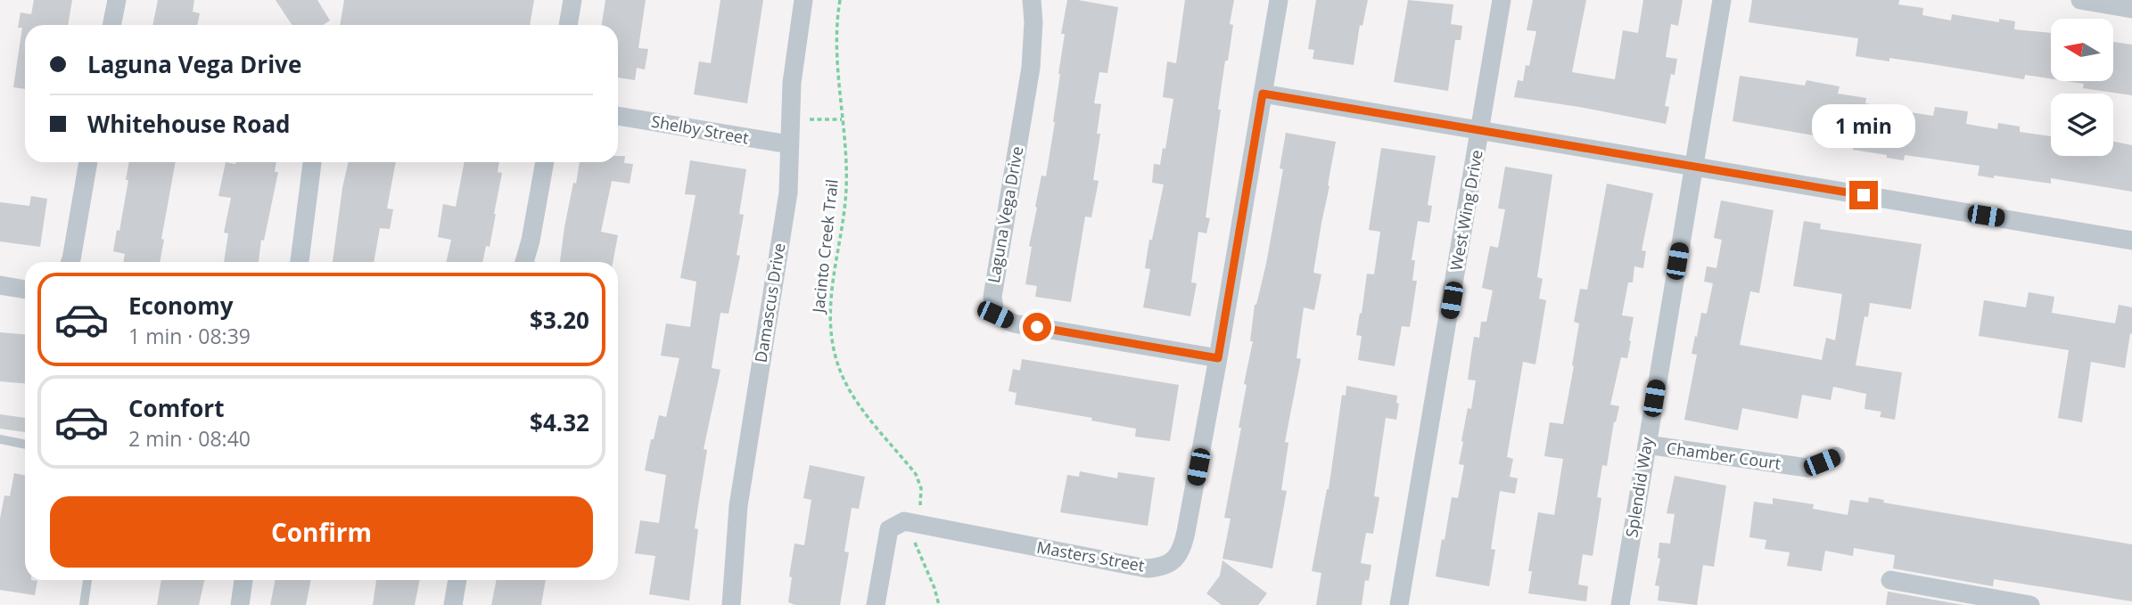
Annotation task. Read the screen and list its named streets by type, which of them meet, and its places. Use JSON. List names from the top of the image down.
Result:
{
  "streets": {
    "street": [
      "Shelby Street",
      "West Wing Drive",
      "Laguna Vega Drive",
      "Damascus Drive",
      "Chamber Court",
      "Splendid Way",
      "Masters Street"
    ],
    "path": ["Jacinto Creek Trail"]
  },
  "crossings": [
    ["Shelby Street", "Damascus Drive"],
    ["Laguna Vega Drive", "Masters Street"],
    ["Chamber Court", "Splendid Way"]
  ],
  "north": "left",
  "page": {
    "banner": ["Laguna Vega Drive", "Whitehouse Road"],
    "bubble": "1 min",
    "list": [
      {
        "name": "Economy",
        "note": "1 min · 08:39",
        "value": "$3.20"
      },
      {
        "name": "Comfort",
        "note": "2 min · 08:40",
        "value": "$4.32"
      }
    ],
    "buttons": "Confirm"
  }
}
